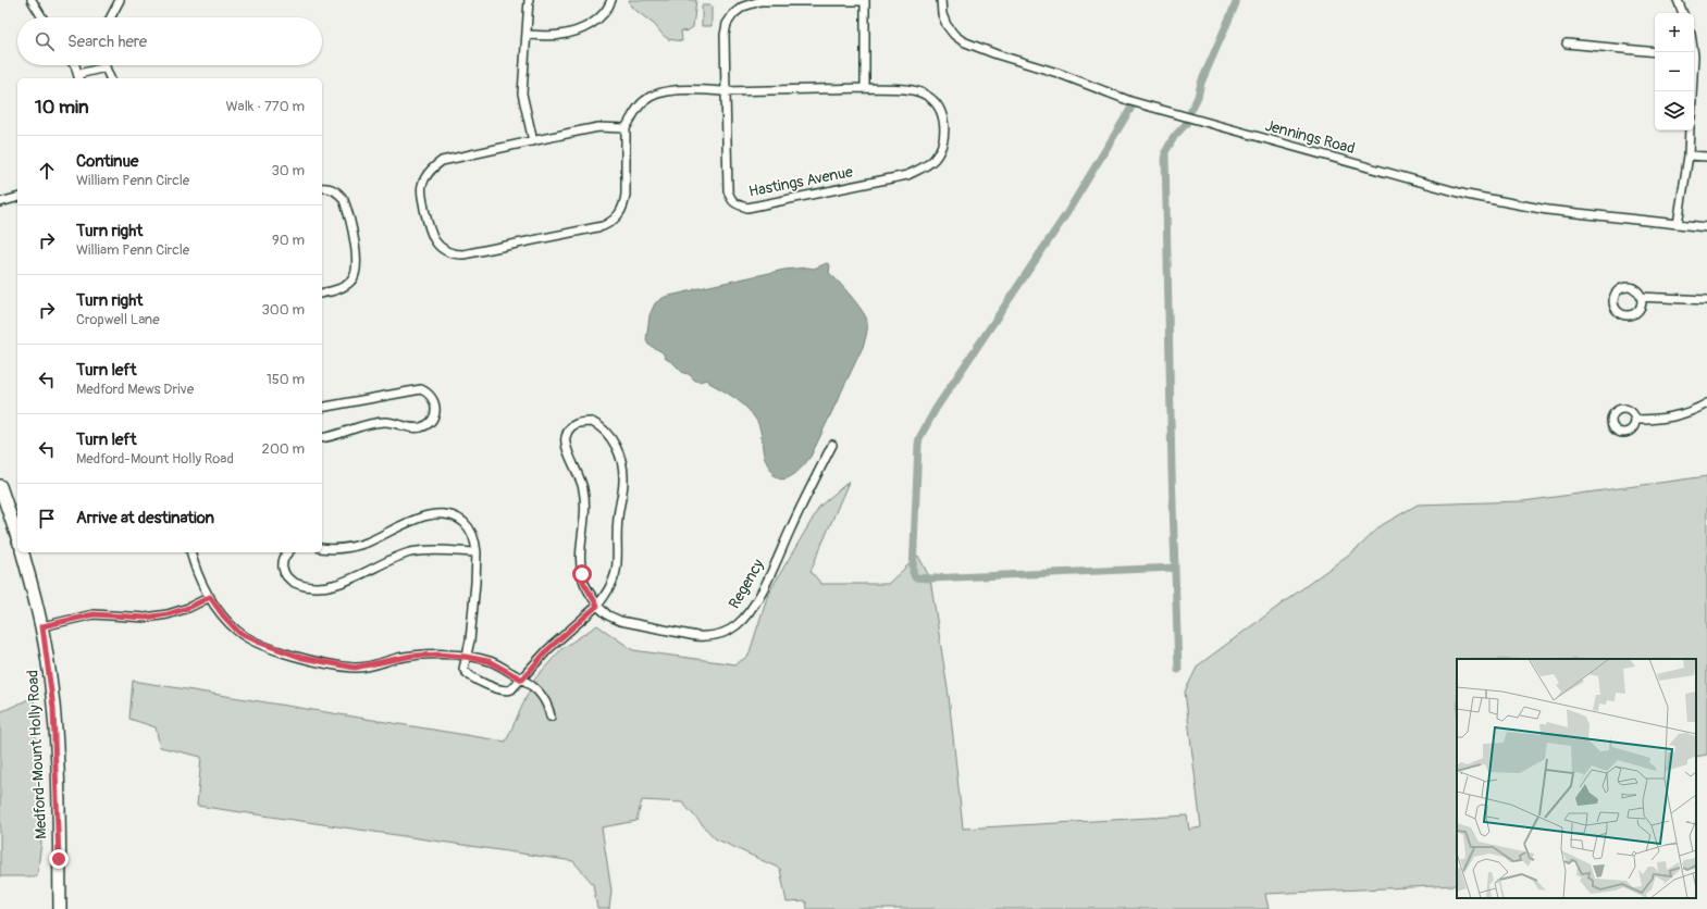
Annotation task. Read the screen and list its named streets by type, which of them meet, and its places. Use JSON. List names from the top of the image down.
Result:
{
  "streets": {
    "main road": ["Medford-Mount Holly Road"],
    "street": ["Jennings Road", "Hastings Avenue", "Regency"]
  },
  "page": {
    "map_buttons": ["+", "−"],
    "search": "Search here",
    "heading": ["10 min", "Walk · 770 m"],
    "list": [
      ["Continue", "William Penn Circle", "30 m"],
      ["Turn right", "William Penn Circle", "90 m"],
      ["Turn right", "Cropwell Lane", "300 m"],
      ["Turn left", "Medford Mews Drive", "150 m"],
      ["Turn left", "Medford-Mount Holly Road", "200 m"],
      "Arrive at destination"
    ]
  }
}
